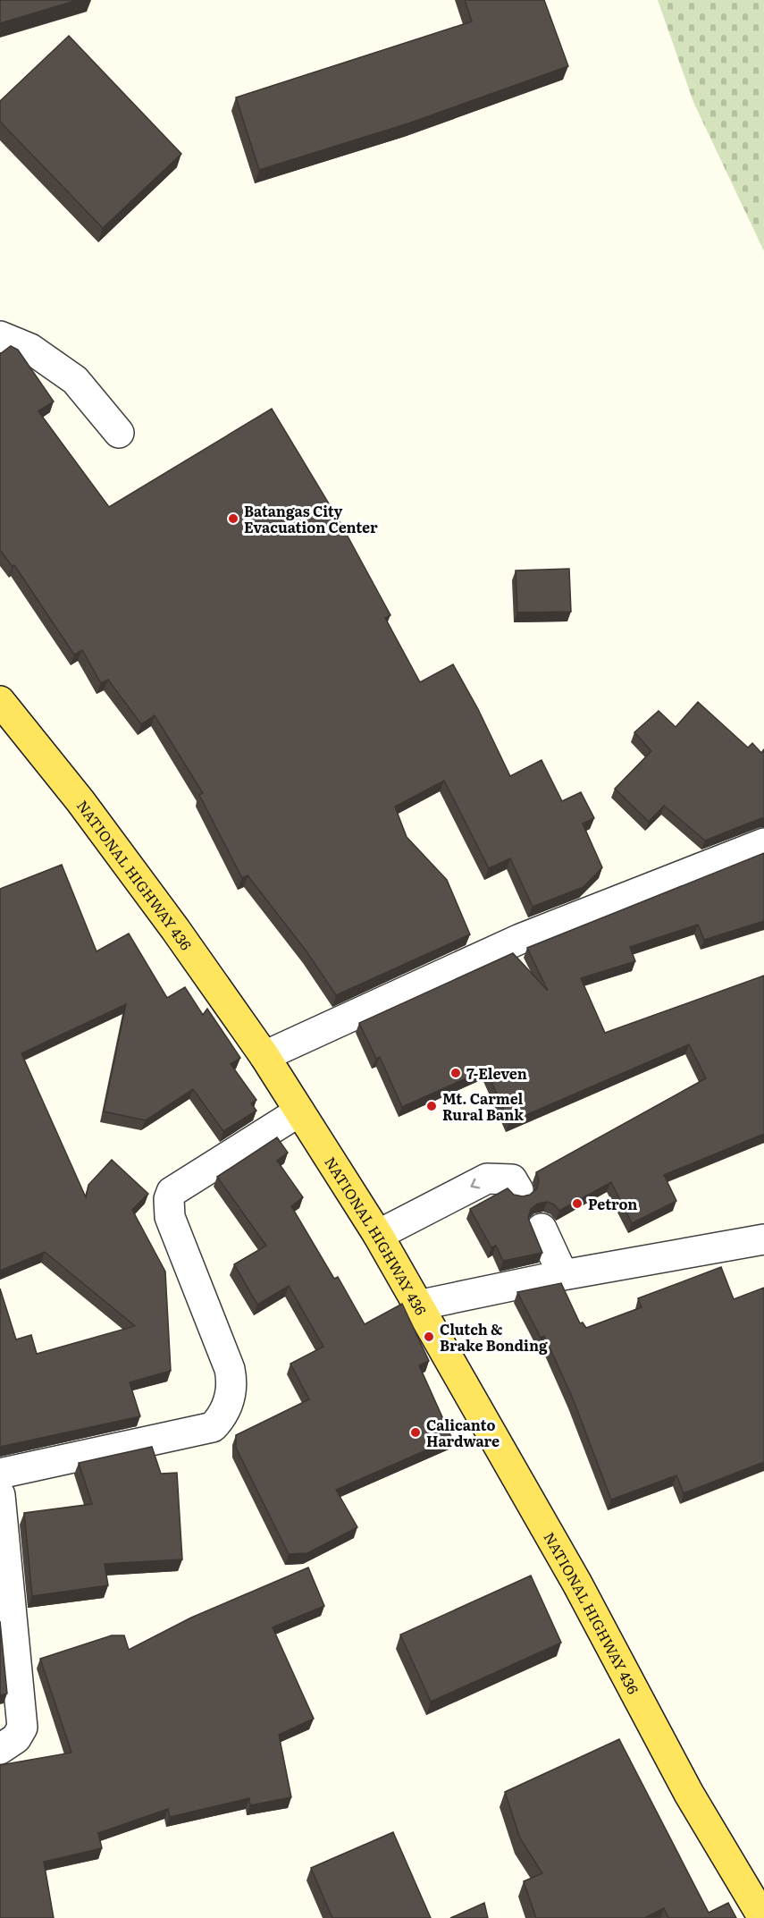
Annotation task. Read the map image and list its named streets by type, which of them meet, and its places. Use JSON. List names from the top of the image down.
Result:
{
  "streets": {
    "main road": ["NATIONAL HIGHWAY 436"]
  },
  "places": [
    "Batangas City Evacuation Center",
    "7-Eleven",
    "Mt. Carmel Rural Bank",
    "Petron",
    "Clutch & Brake Bonding",
    "Calicanto Hardware"
  ]
}
